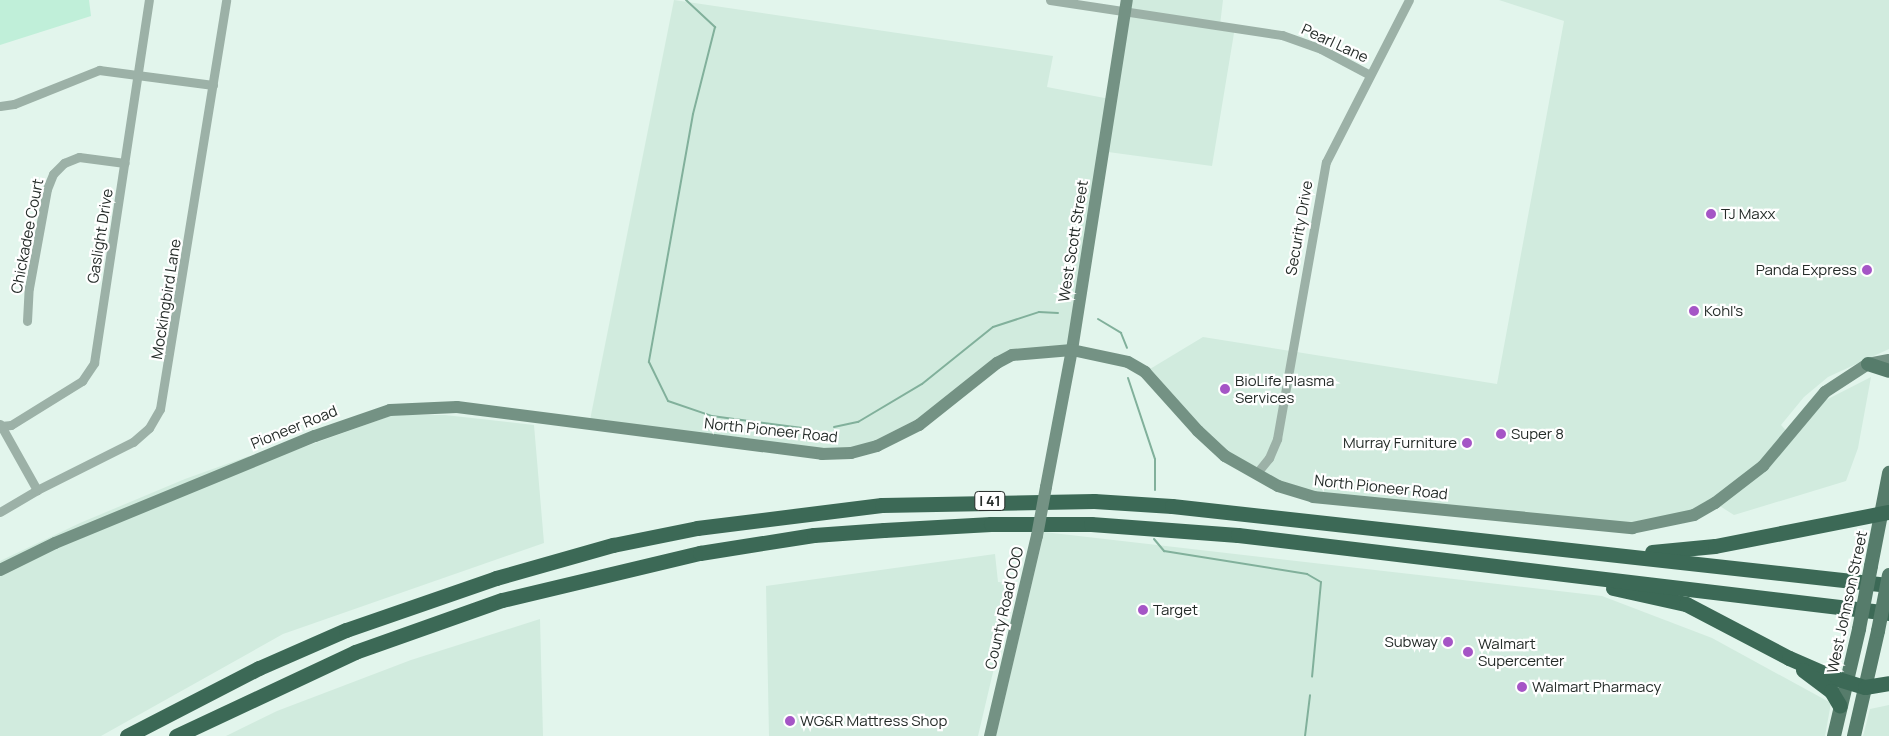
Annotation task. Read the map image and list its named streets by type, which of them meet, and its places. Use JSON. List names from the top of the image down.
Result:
{
  "streets": {
    "highway": ["I 41"],
    "main road": [
      "West Scott Street",
      "Pioneer Road",
      "North Pioneer Road",
      "West Johnson Street",
      "County Road OOO"
    ],
    "street": [
      "Pearl Lane",
      "Security Drive",
      "Chickadee Court",
      "Gaslight Drive",
      "Mockingbird Lane"
    ]
  },
  "crossings": [
    ["Pearl Lane", "Security Drive"],
    ["Pearl Lane", "West Scott Street"],
    ["Security Drive", "North Pioneer Road"],
    ["Chickadee Court", "Gaslight Drive"],
    ["West Scott Street", "North Pioneer Road"],
    ["West Scott Street", "County Road OOO"],
    ["Pioneer Road", "North Pioneer Road"]
  ],
  "places": [
    "TJ Maxx",
    "Panda Express",
    "Kohl's",
    "BioLife Plasma Services",
    "Super 8",
    "Murray Furniture",
    "Target",
    "Subway",
    "Walmart Supercenter",
    "Walmart Pharmacy",
    "WG&R Mattress Shop"
  ]
}
